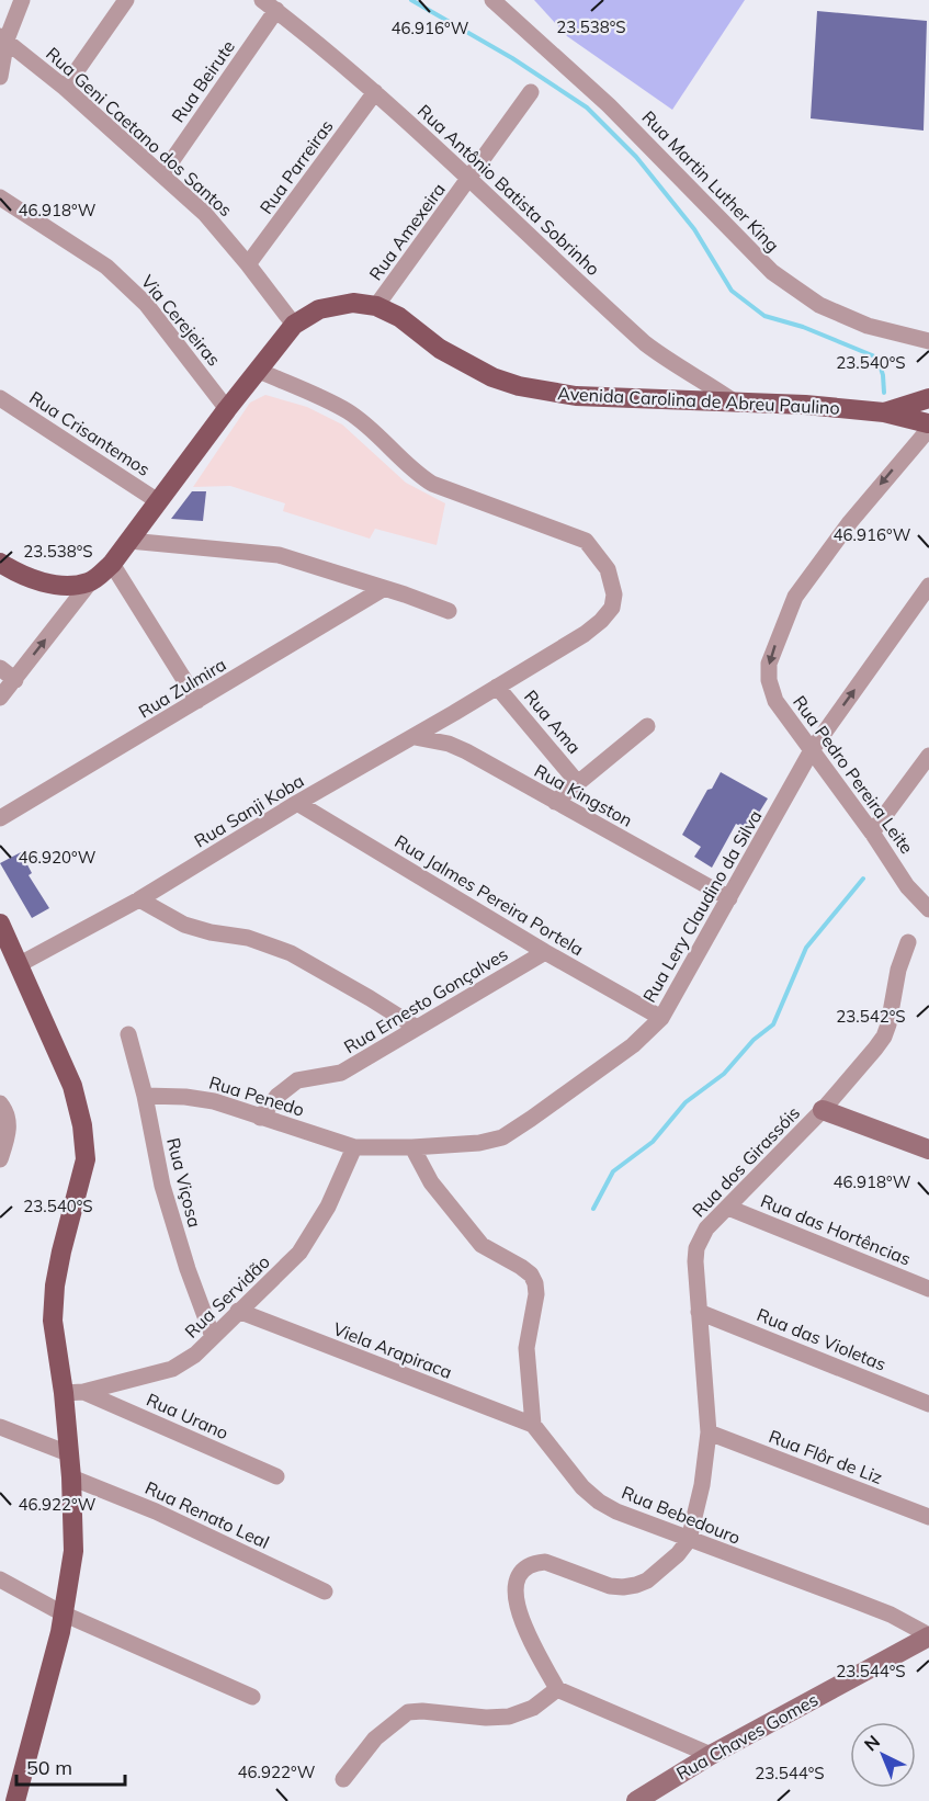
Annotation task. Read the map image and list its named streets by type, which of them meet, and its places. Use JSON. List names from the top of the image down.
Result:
{
  "streets": {
    "main road": ["Avenida Carolina de Abreu Paulino"],
    "street": [
      "Rua Beirute",
      "Rua Geni Caetano dos Santos",
      "Rua Parreiras",
      "Rua Martin Luther King",
      "Rua Antônio Batista Sobrinho",
      "Rua Amexeira",
      "Via Cerejeiras",
      "Rua Crisantemos",
      "Rua Zulmira",
      "Rua Ama",
      "Rua Pedro Pereira Leite",
      "Rua Kingston",
      "Rua Sanji Koba",
      "Rua Jalmes Pereira Portela",
      "Rua Lery Claudino da Silva",
      "Rua Ernesto Gonçalves",
      "Rua Penedo",
      "Rua dos Girassóis",
      "Rua Viçosa",
      "Rua das Hortências",
      "Rua Servidão",
      "Rua das Violetas",
      "Viela Arapiraca",
      "Rua Urano",
      "Rua Flôr de Liz",
      "Rua Renato Leal",
      "Rua Bebedouro",
      "Rua Chaves Gomes"
    ]
  },
  "crossings": [
    ["Rua Beirute", "Rua Geni Caetano dos Santos"],
    ["Rua Beirute", "Rua Antônio Batista Sobrinho"],
    ["Rua Geni Caetano dos Santos", "Rua Parreiras"],
    ["Rua Geni Caetano dos Santos", "Avenida Carolina de Abreu Paulino"],
    ["Rua Parreiras", "Rua Antônio Batista Sobrinho"],
    ["Rua Antônio Batista Sobrinho", "Rua Amexeira"],
    ["Rua Antônio Batista Sobrinho", "Avenida Carolina de Abreu Paulino"],
    ["Rua Amexeira", "Avenida Carolina de Abreu Paulino"],
    ["Via Cerejeiras", "Avenida Carolina de Abreu Paulino"],
    ["Avenida Carolina de Abreu Paulino", "Rua Crisantemos"],
    ["Avenida Carolina de Abreu Paulino", "Rua Pedro Pereira Leite"],
    ["Avenida Carolina de Abreu Paulino", "Rua Sanji Koba"],
    ["Rua Ama", "Rua Sanji Koba"],
    ["Rua Pedro Pereira Leite", "Rua Lery Claudino da Silva"],
    ["Rua Kingston", "Rua Sanji Koba"],
    ["Rua Kingston", "Rua Lery Claudino da Silva"],
    ["Rua Sanji Koba", "Rua Jalmes Pereira Portela"],
    ["Rua Jalmes Pereira Portela", "Rua Lery Claudino da Silva"],
    ["Rua Jalmes Pereira Portela", "Rua Ernesto Gonçalves"],
    ["Rua Lery Claudino da Silva", "Rua Penedo"],
    ["Rua Lery Claudino da Silva", "Rua Servidão"],
    ["Rua Ernesto Gonçalves", "Rua Penedo"],
    ["Rua Penedo", "Rua Viçosa"],
    ["Rua Penedo", "Rua Servidão"],
    ["Rua dos Girassóis", "Rua das Hortências"],
    ["Rua dos Girassóis", "Rua das Violetas"],
    ["Rua dos Girassóis", "Rua Flôr de Liz"],
    ["Rua dos Girassóis", "Rua Bebedouro"],
    ["Rua Viçosa", "Rua Servidão"],
    ["Rua Servidão", "Viela Arapiraca"],
    ["Rua Servidão", "Rua Urano"],
    ["Viela Arapiraca", "Rua Bebedouro"],
    ["Rua Bebedouro", "Rua Chaves Gomes"]
  ],
  "one_way": ["Rua Pedro Pereira Leite"],
  "scale_bar": "50 m",
  "north": "top left",
  "coordinates": [
    "23.538°S",
    "46.916°W",
    "46.918°W",
    "23.540°S",
    "46.920°W",
    "23.542°S",
    "46.922°W",
    "23.544°S"
  ]
}
